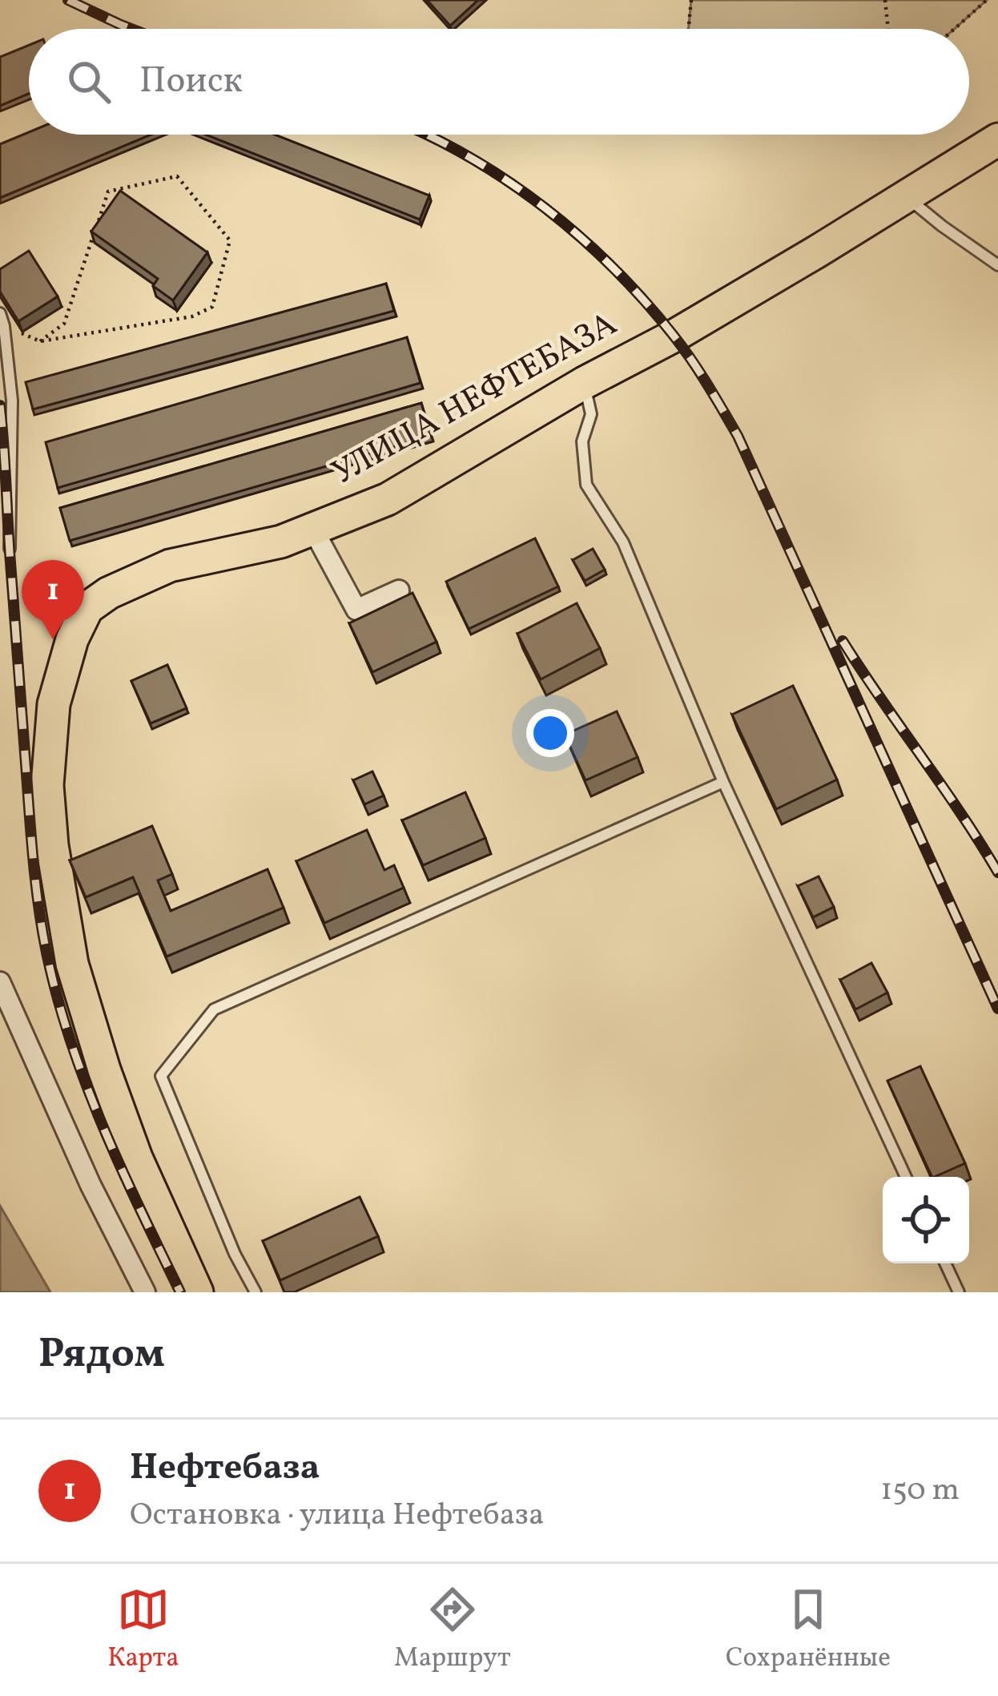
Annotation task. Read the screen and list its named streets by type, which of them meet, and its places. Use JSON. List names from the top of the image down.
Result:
{
  "streets": {
    "main road": ["УЛИЦА НЕФТЕБАЗА"]
  },
  "page": {
    "search": "Поиск",
    "pins": "1",
    "heading": "Рядом",
    "list": [
      {
        "mark": "1",
        "name": "Нефтебаза",
        "note": "Остановка · улица Нефтебаза",
        "value": "150 m"
      }
    ],
    "nav": ["Карта", "Маршрут", "Сохранённые"]
  }
}
